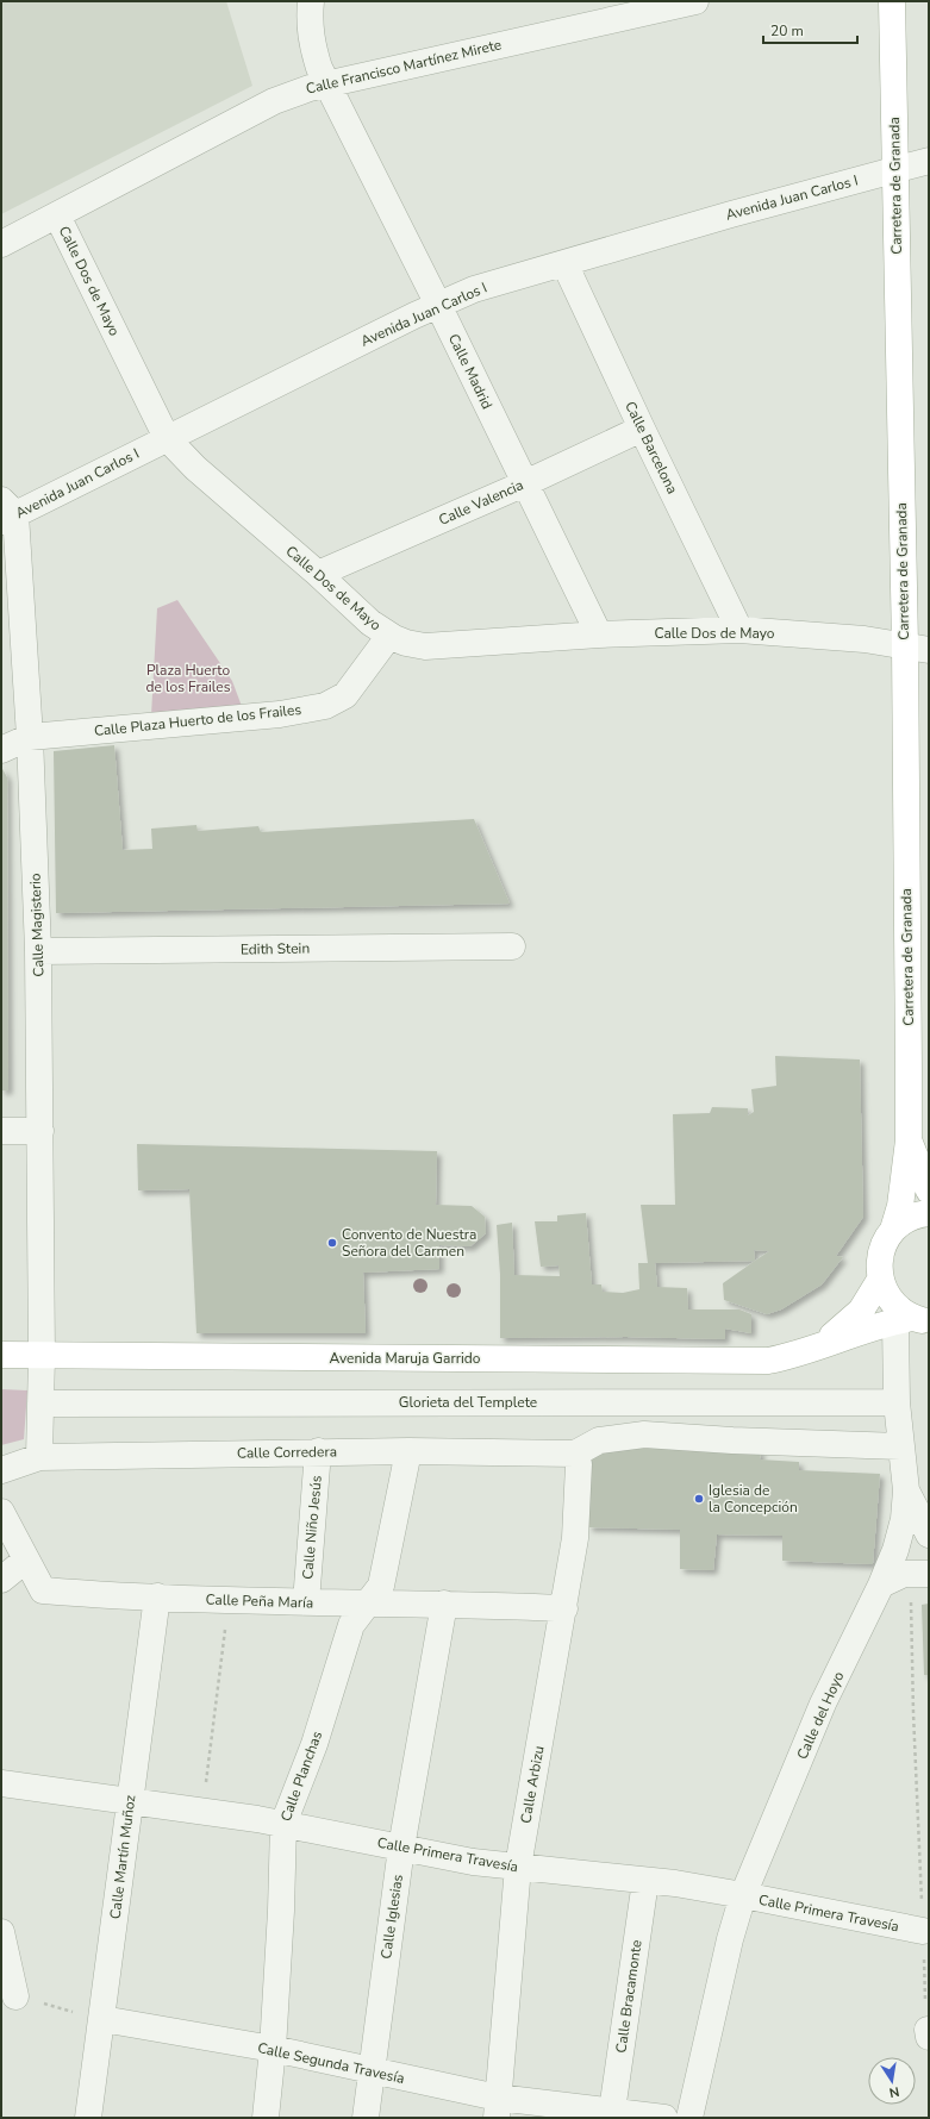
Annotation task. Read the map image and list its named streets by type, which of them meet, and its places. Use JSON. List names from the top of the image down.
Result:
{
  "streets": {
    "main road": ["Carretera de Granada", "Avenida Maruja Garrido"],
    "street": [
      "Calle Francisco Martínez Mirete",
      "Avenida Juan Carlos I",
      "Calle Dos de Mayo",
      "Calle Madrid",
      "Calle Barcelona",
      "Calle Valencia",
      "Calle Plaza Huerto de los Frailes",
      "Calle Magisterio",
      "Edith Stein",
      "Glorieta del Templete",
      "Calle Corredera",
      "Calle Niño Jesús",
      "Calle Peña María",
      "Calle del Hoyo",
      "Calle Planchas",
      "Calle Arbizu",
      "Calle Primera Travesía",
      "Calle Martín Muñoz",
      "Calle Iglesias",
      "Calle Bracamonte",
      "Calle Segunda Travesía"
    ]
  },
  "crossings": [
    ["Calle Francisco Martínez Mirete", "Calle Dos de Mayo"],
    ["Calle Francisco Martínez Mirete", "Calle Madrid"],
    ["Carretera de Granada", "Avenida Juan Carlos I"],
    ["Carretera de Granada", "Calle Dos de Mayo"],
    ["Carretera de Granada", "Avenida Maruja Garrido"],
    ["Avenida Juan Carlos I", "Calle Dos de Mayo"],
    ["Avenida Juan Carlos I", "Calle Madrid"],
    ["Avenida Juan Carlos I", "Calle Barcelona"],
    ["Avenida Juan Carlos I", "Calle Magisterio"],
    ["Calle Dos de Mayo", "Calle Madrid"],
    ["Calle Dos de Mayo", "Calle Barcelona"],
    ["Calle Dos de Mayo", "Calle Valencia"],
    ["Calle Dos de Mayo", "Calle Plaza Huerto de los Frailes"],
    ["Calle Madrid", "Calle Valencia"],
    ["Calle Barcelona", "Calle Valencia"],
    ["Calle Plaza Huerto de los Frailes", "Calle Magisterio"],
    ["Calle Magisterio", "Edith Stein"],
    ["Calle Magisterio", "Avenida Maruja Garrido"],
    ["Calle Magisterio", "Glorieta del Templete"],
    ["Calle Magisterio", "Calle Corredera"],
    ["Avenida Maruja Garrido", "Calle del Hoyo"],
    ["Glorieta del Templete", "Calle del Hoyo"],
    ["Calle Corredera", "Calle Niño Jesús"],
    ["Calle Corredera", "Calle Planchas"],
    ["Calle Corredera", "Calle Arbizu"],
    ["Calle Niño Jesús", "Calle Peña María"],
    ["Calle Peña María", "Calle Planchas"],
    ["Calle Peña María", "Calle Arbizu"],
    ["Calle Peña María", "Calle Martín Muñoz"],
    ["Calle Peña María", "Calle Iglesias"],
    ["Calle del Hoyo", "Calle Primera Travesía"],
    ["Calle Planchas", "Calle Primera Travesía"],
    ["Calle Planchas", "Calle Segunda Travesía"],
    ["Calle Arbizu", "Calle Primera Travesía"],
    ["Calle Arbizu", "Calle Segunda Travesía"],
    ["Calle Primera Travesía", "Calle Martín Muñoz"],
    ["Calle Primera Travesía", "Calle Iglesias"],
    ["Calle Primera Travesía", "Calle Bracamonte"],
    ["Calle Martín Muñoz", "Calle Segunda Travesía"],
    ["Calle Iglesias", "Calle Segunda Travesía"],
    ["Calle Bracamonte", "Calle Segunda Travesía"]
  ],
  "parks": ["Plaza Huerto de los Frailes"],
  "places": ["Convento de Nuestra Señora del Carmen", "Iglesia de la Concepción"],
  "scale_bar": "20 m",
  "north": "bottom"
}
